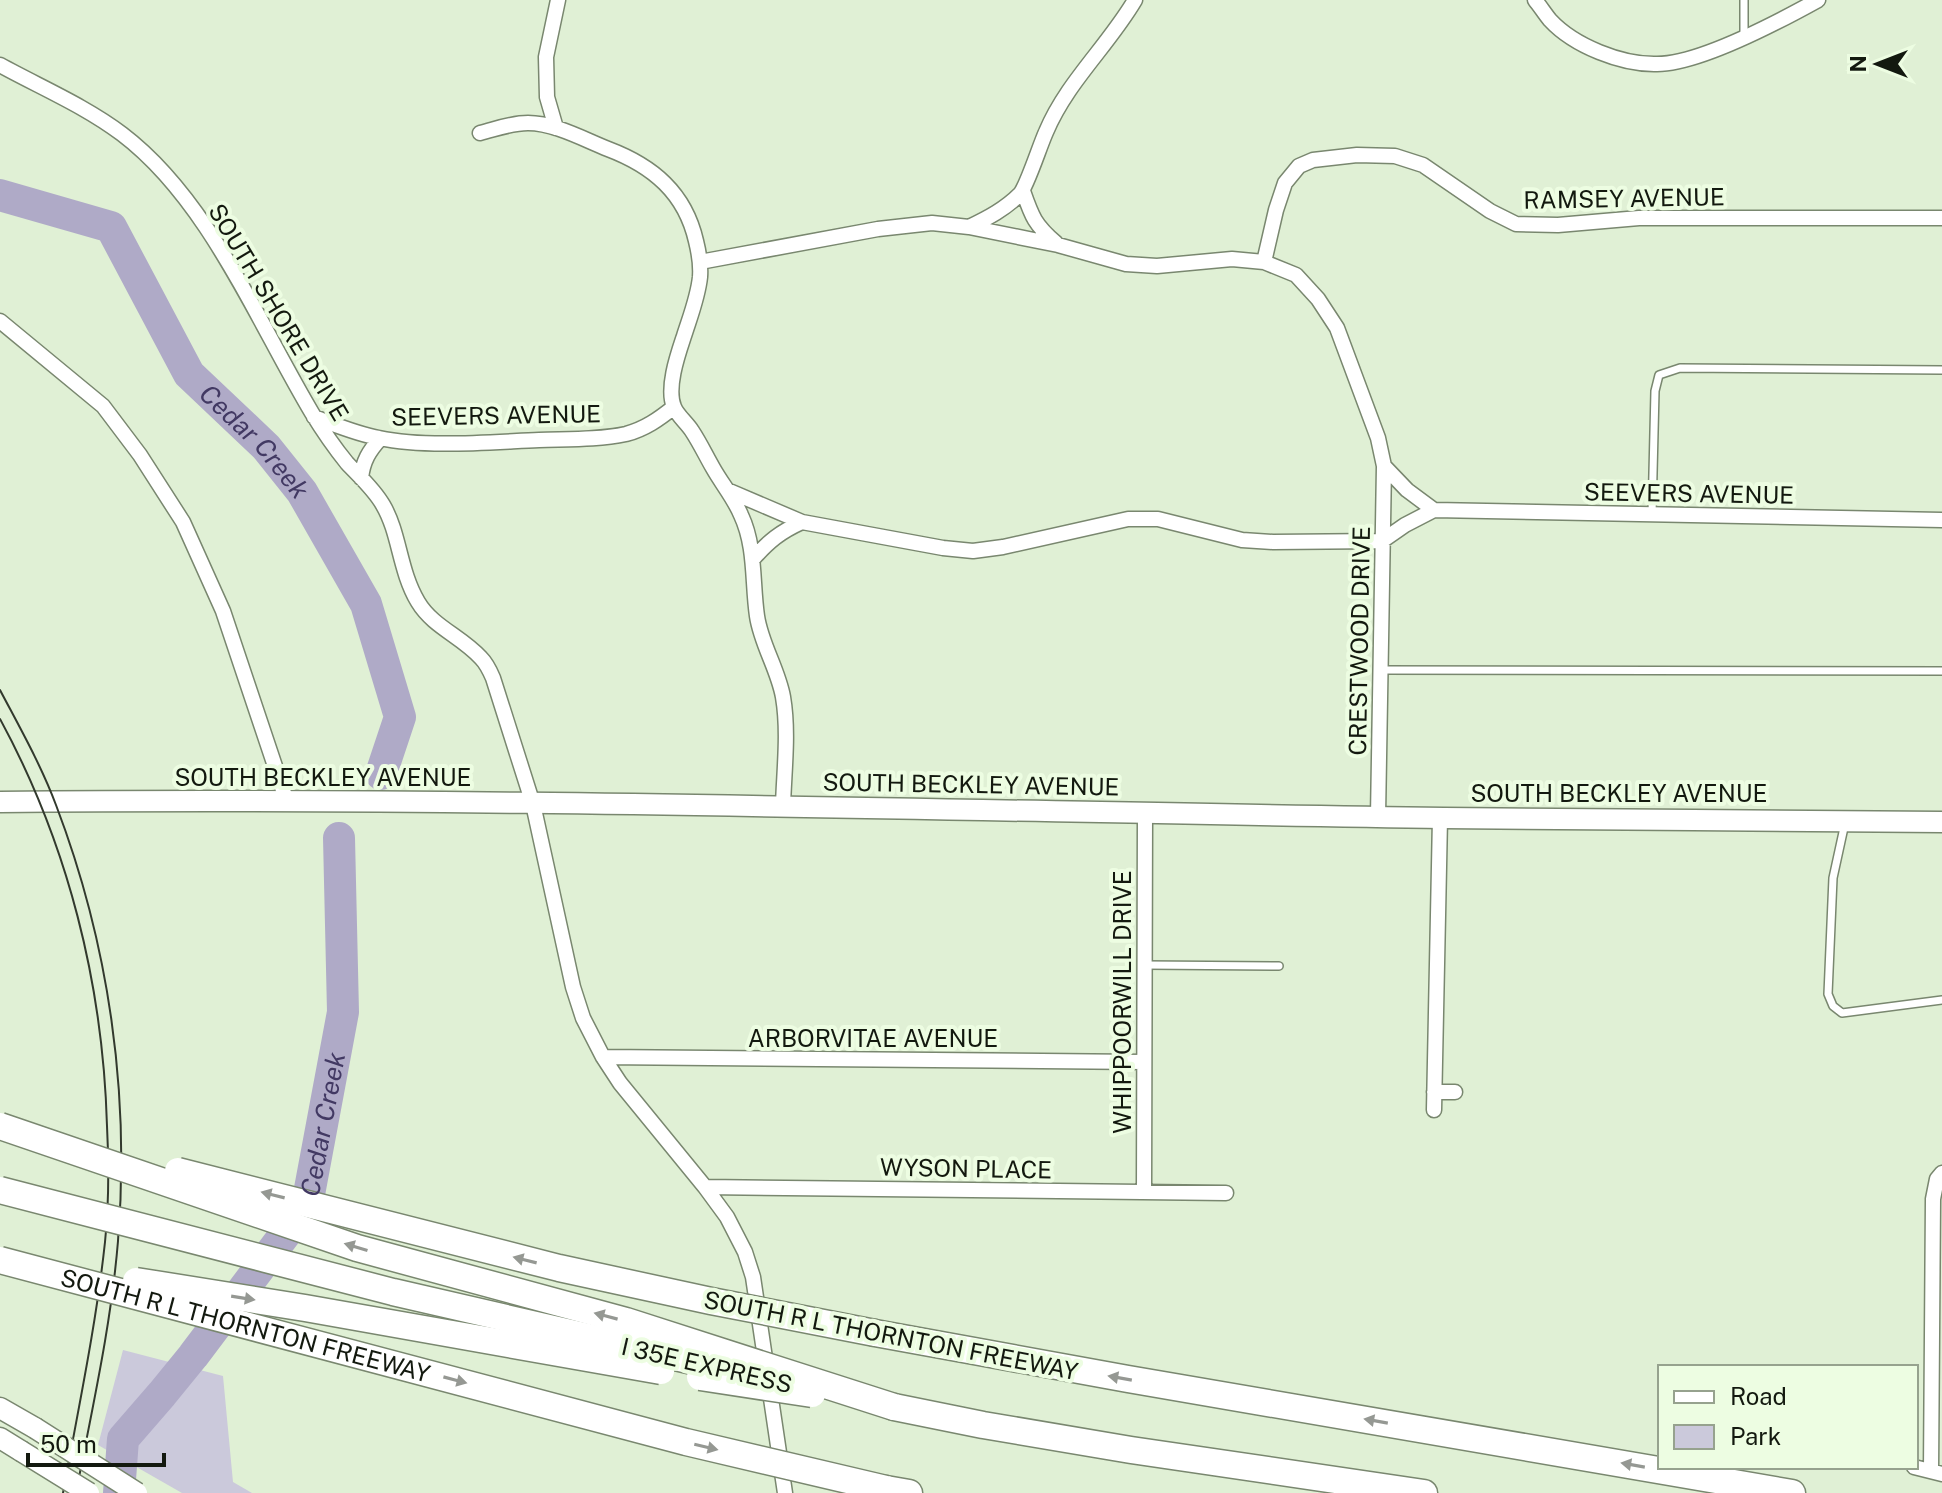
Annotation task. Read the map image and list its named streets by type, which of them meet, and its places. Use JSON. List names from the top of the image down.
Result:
{
  "streets": {
    "highway": ["SOUTH R L THORNTON FREEWAY", "I 35E EXPRESS"],
    "street": [
      "RAMSEY AVENUE",
      "SOUTH SHORE DRIVE",
      "SEEVERS AVENUE",
      "CRESTWOOD DRIVE",
      "SOUTH BECKLEY AVENUE",
      "WHIPPOORWILL DRIVE",
      "ARBORVITAE AVENUE",
      "WYSON PLACE"
    ]
  },
  "crossings": [
    ["RAMSEY AVENUE", "CRESTWOOD DRIVE"],
    ["SOUTH SHORE DRIVE", "SEEVERS AVENUE"],
    ["SOUTH SHORE DRIVE", "SOUTH BECKLEY AVENUE"],
    ["SOUTH SHORE DRIVE", "ARBORVITAE AVENUE"],
    ["SOUTH SHORE DRIVE", "WYSON PLACE"],
    ["SEEVERS AVENUE", "CRESTWOOD DRIVE"],
    ["CRESTWOOD DRIVE", "SOUTH BECKLEY AVENUE"],
    ["SOUTH BECKLEY AVENUE", "WHIPPOORWILL DRIVE"],
    ["WHIPPOORWILL DRIVE", "ARBORVITAE AVENUE"],
    ["WHIPPOORWILL DRIVE", "WYSON PLACE"]
  ],
  "water": ["Cedar Creek"],
  "legend": ["Road", "Park"],
  "scale_bar": "50 m",
  "north": "left"
}
